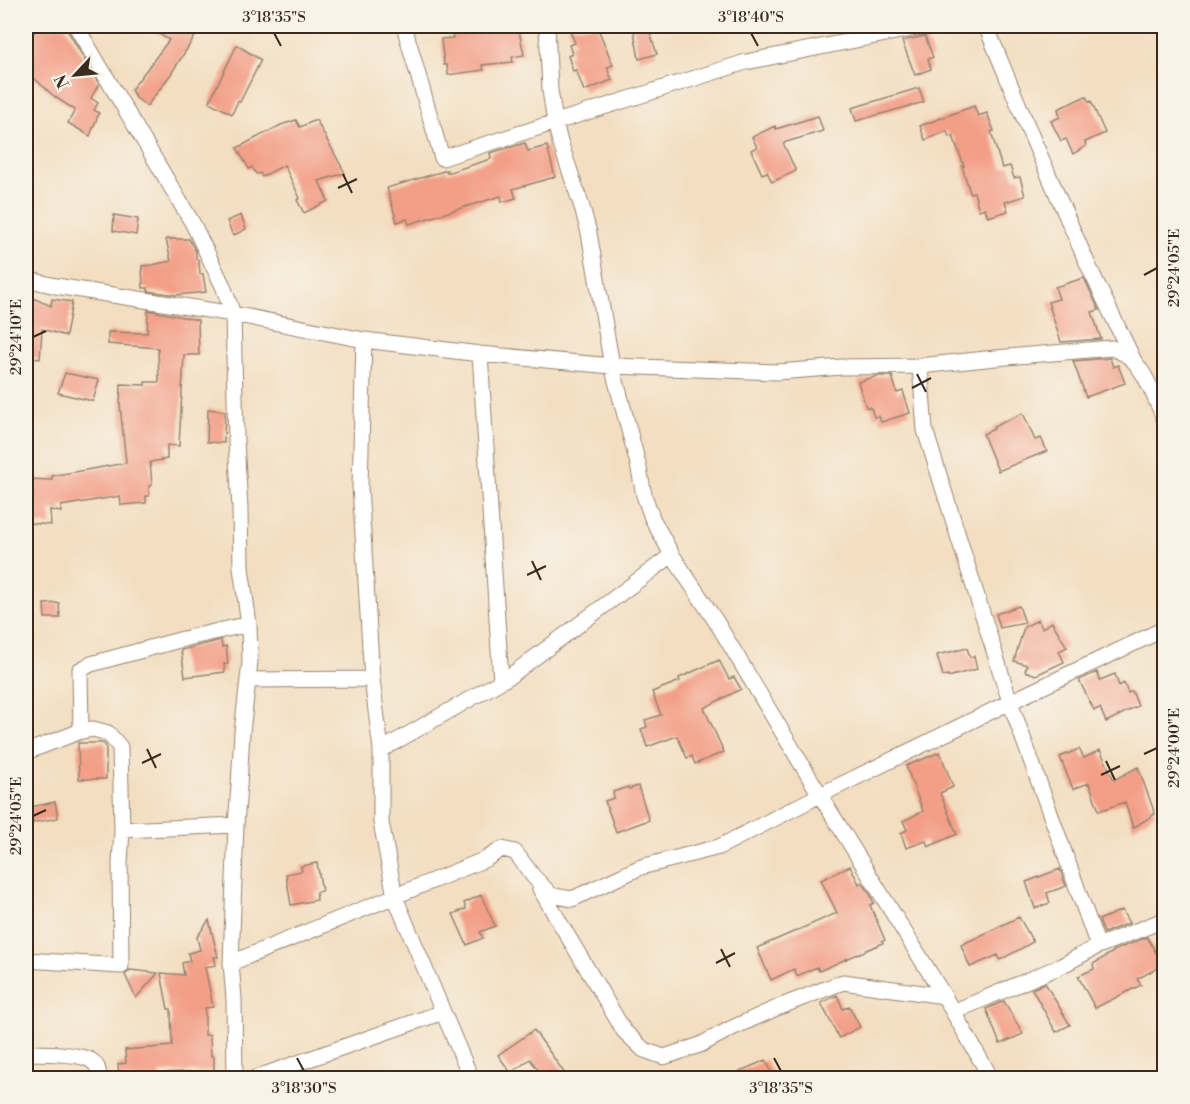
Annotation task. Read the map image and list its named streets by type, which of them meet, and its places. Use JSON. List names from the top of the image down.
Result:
{
  "north": "bottom left",
  "coordinates": [
    "3°18'35\"S",
    "3°18'40\"S",
    "29°24'05\"E",
    "29°24'10\"E",
    "29°24'00\"E",
    "3°18'30\"S"
  ]
}
